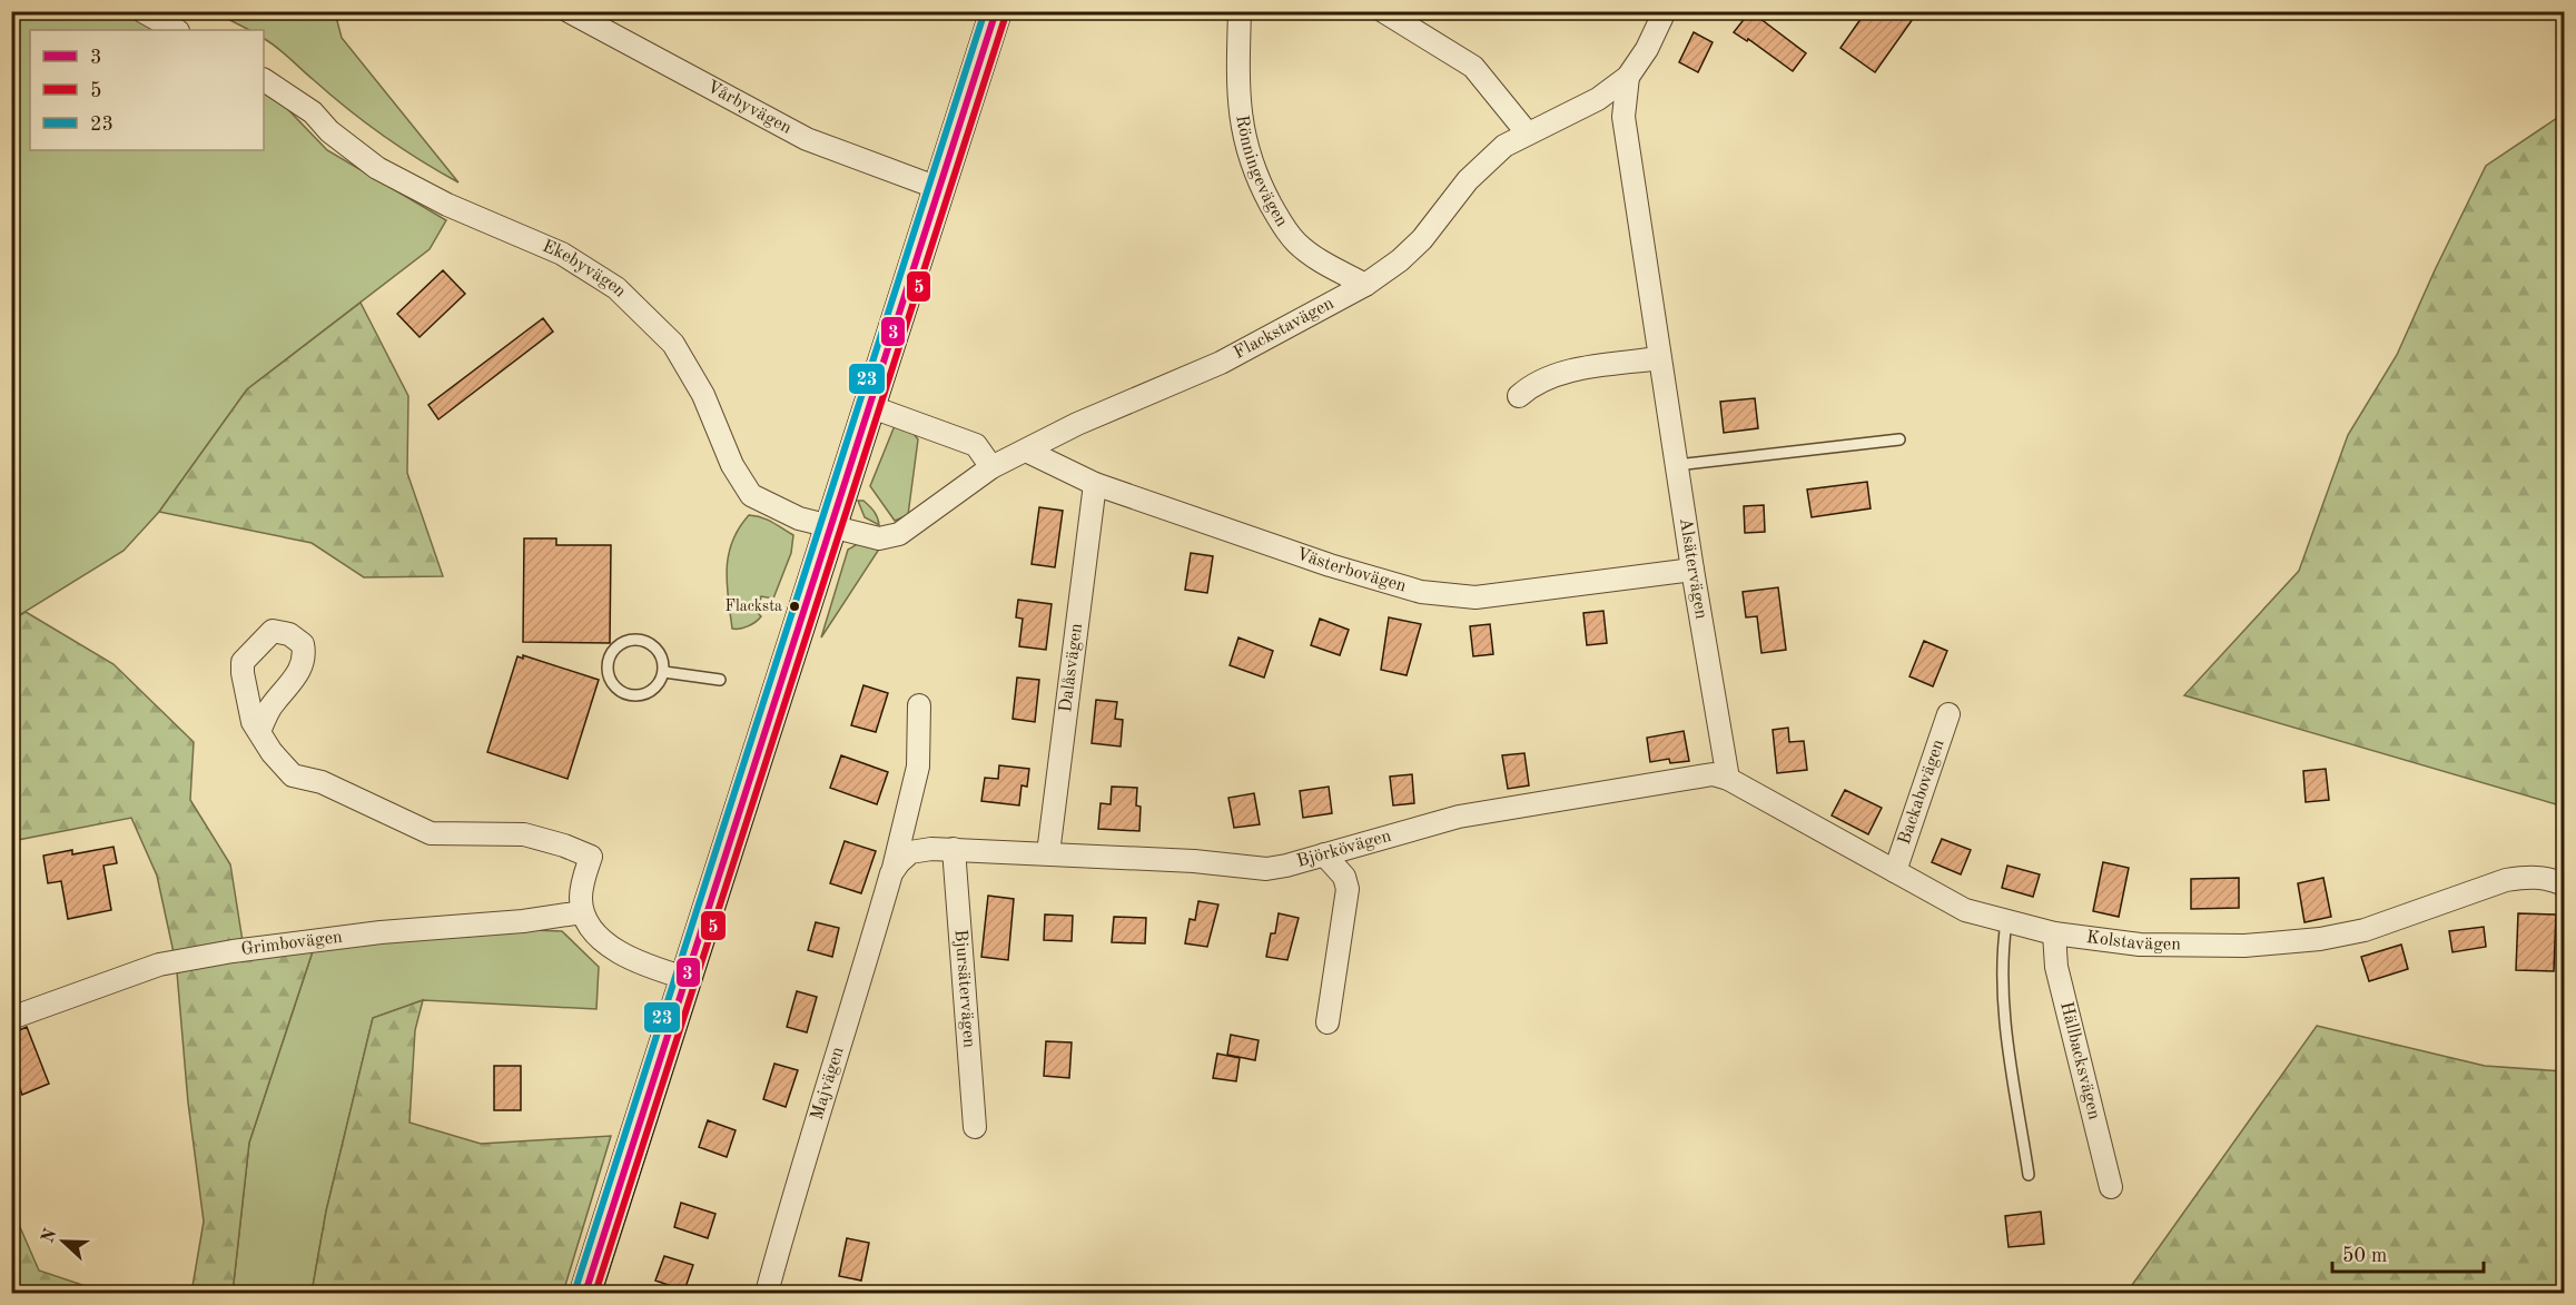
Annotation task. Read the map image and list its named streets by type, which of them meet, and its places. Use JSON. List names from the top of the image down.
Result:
{
  "streets": {
    "street": [
      "Vårbyvägen",
      "Rönningevägen",
      "Ekebyvägen",
      "Flackstavägen",
      "Alsätervägen",
      "Västerbovägen",
      "Dalåsvägen",
      "Backabovägen",
      "Björkövägen",
      "Kolstavägen",
      "Grimbovägen",
      "Bjursätervägen",
      "Hällbacksvägen",
      "Majvägen"
    ]
  },
  "crossings": [
    ["Rönningevägen", "Flackstavägen"],
    ["Ekebyvägen", "Flackstavägen"],
    ["Flackstavägen", "Alsätervägen"],
    ["Flackstavägen", "Västerbovägen"],
    ["Alsätervägen", "Västerbovägen"],
    ["Alsätervägen", "Björkövägen"],
    ["Alsätervägen", "Kolstavägen"],
    ["Västerbovägen", "Dalåsvägen"],
    ["Dalåsvägen", "Björkövägen"],
    ["Backabovägen", "Kolstavägen"],
    ["Björkövägen", "Kolstavägen"],
    ["Björkövägen", "Bjursätervägen"],
    ["Kolstavägen", "Hällbacksvägen"]
  ],
  "places": ["Flacksta"],
  "lines": ["transit line 3", "transit line 23", "transit line 5"],
  "legend": ["3", "5", "23"],
  "scale_bar": "50 m",
  "north": "left"
}
